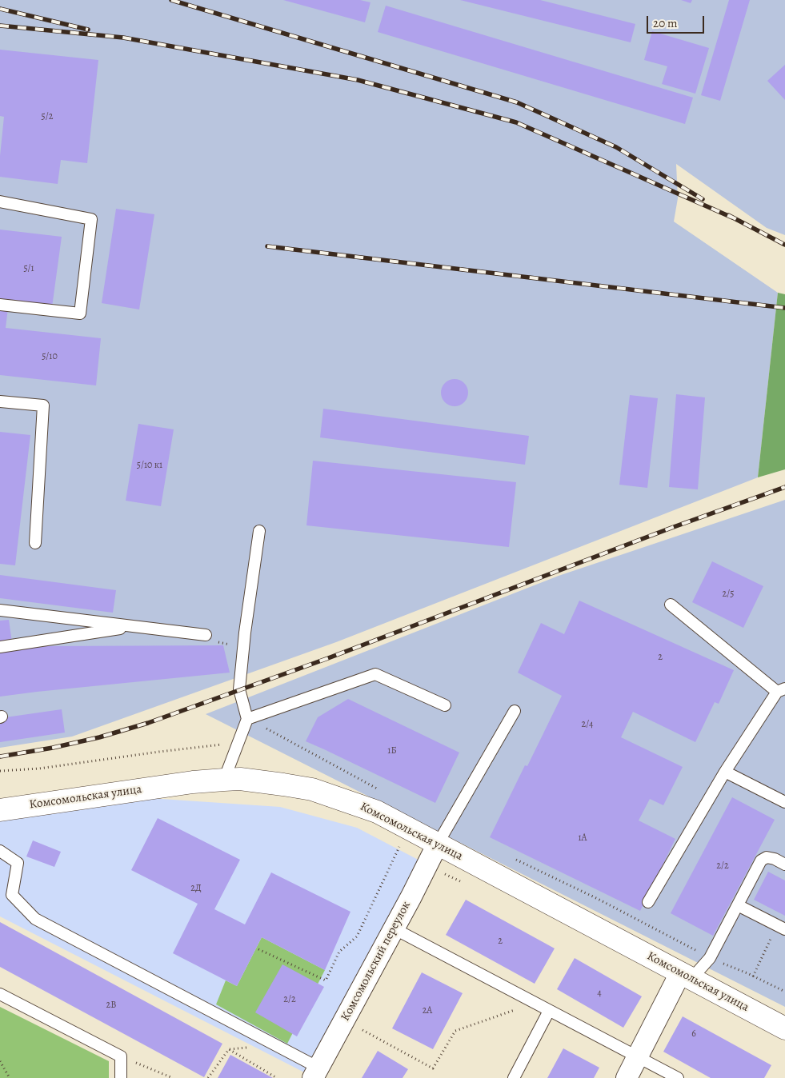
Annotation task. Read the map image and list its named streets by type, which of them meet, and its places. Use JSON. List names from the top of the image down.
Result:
{
  "streets": {
    "street": ["Комсомольская улица", "Комсомольский переулок"]
  },
  "crossings": [
    ["Комсомольская улица", "Комсомольский переулок"]
  ],
  "house_numbers": [
    "5/2",
    "5/1",
    "5/10",
    "5/10 к1",
    "2/5",
    "2",
    "2/4",
    "1Б",
    "1А",
    "2/2",
    "2Д",
    "2",
    "4",
    "2/2",
    "2В",
    "2А",
    "6"
  ],
  "scale_bar": "20 m"
}
